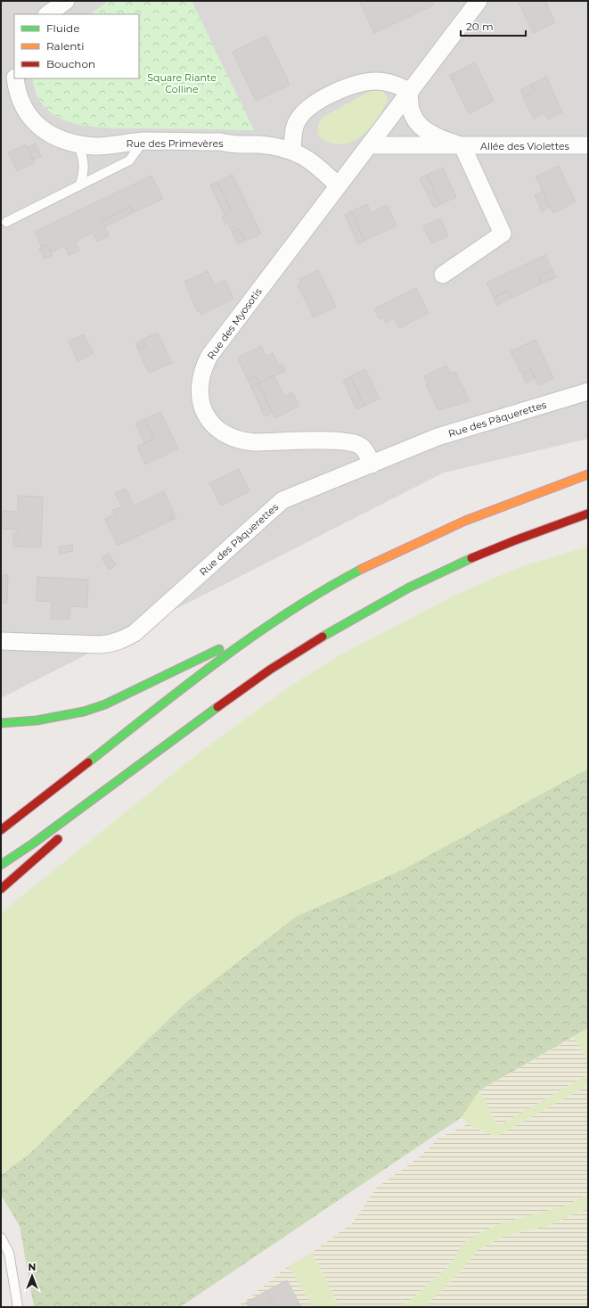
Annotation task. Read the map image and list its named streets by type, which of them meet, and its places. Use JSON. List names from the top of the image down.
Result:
{
  "streets": {
    "street": [
      "Rue des Primevères",
      "Allée des Violettes",
      "Rue des Myosotis",
      "Rue des Pâquerettes"
    ]
  },
  "crossings": [
    ["Rue des Primevères", "Rue des Myosotis"],
    ["Allée des Violettes", "Rue des Myosotis"],
    ["Rue des Myosotis", "Rue des Pâquerettes"]
  ],
  "parks": ["Square Riante Colline"],
  "legend": ["Fluide", "Ralenti", "Bouchon"],
  "scale_bar": "20 m",
  "north": "top"
}
